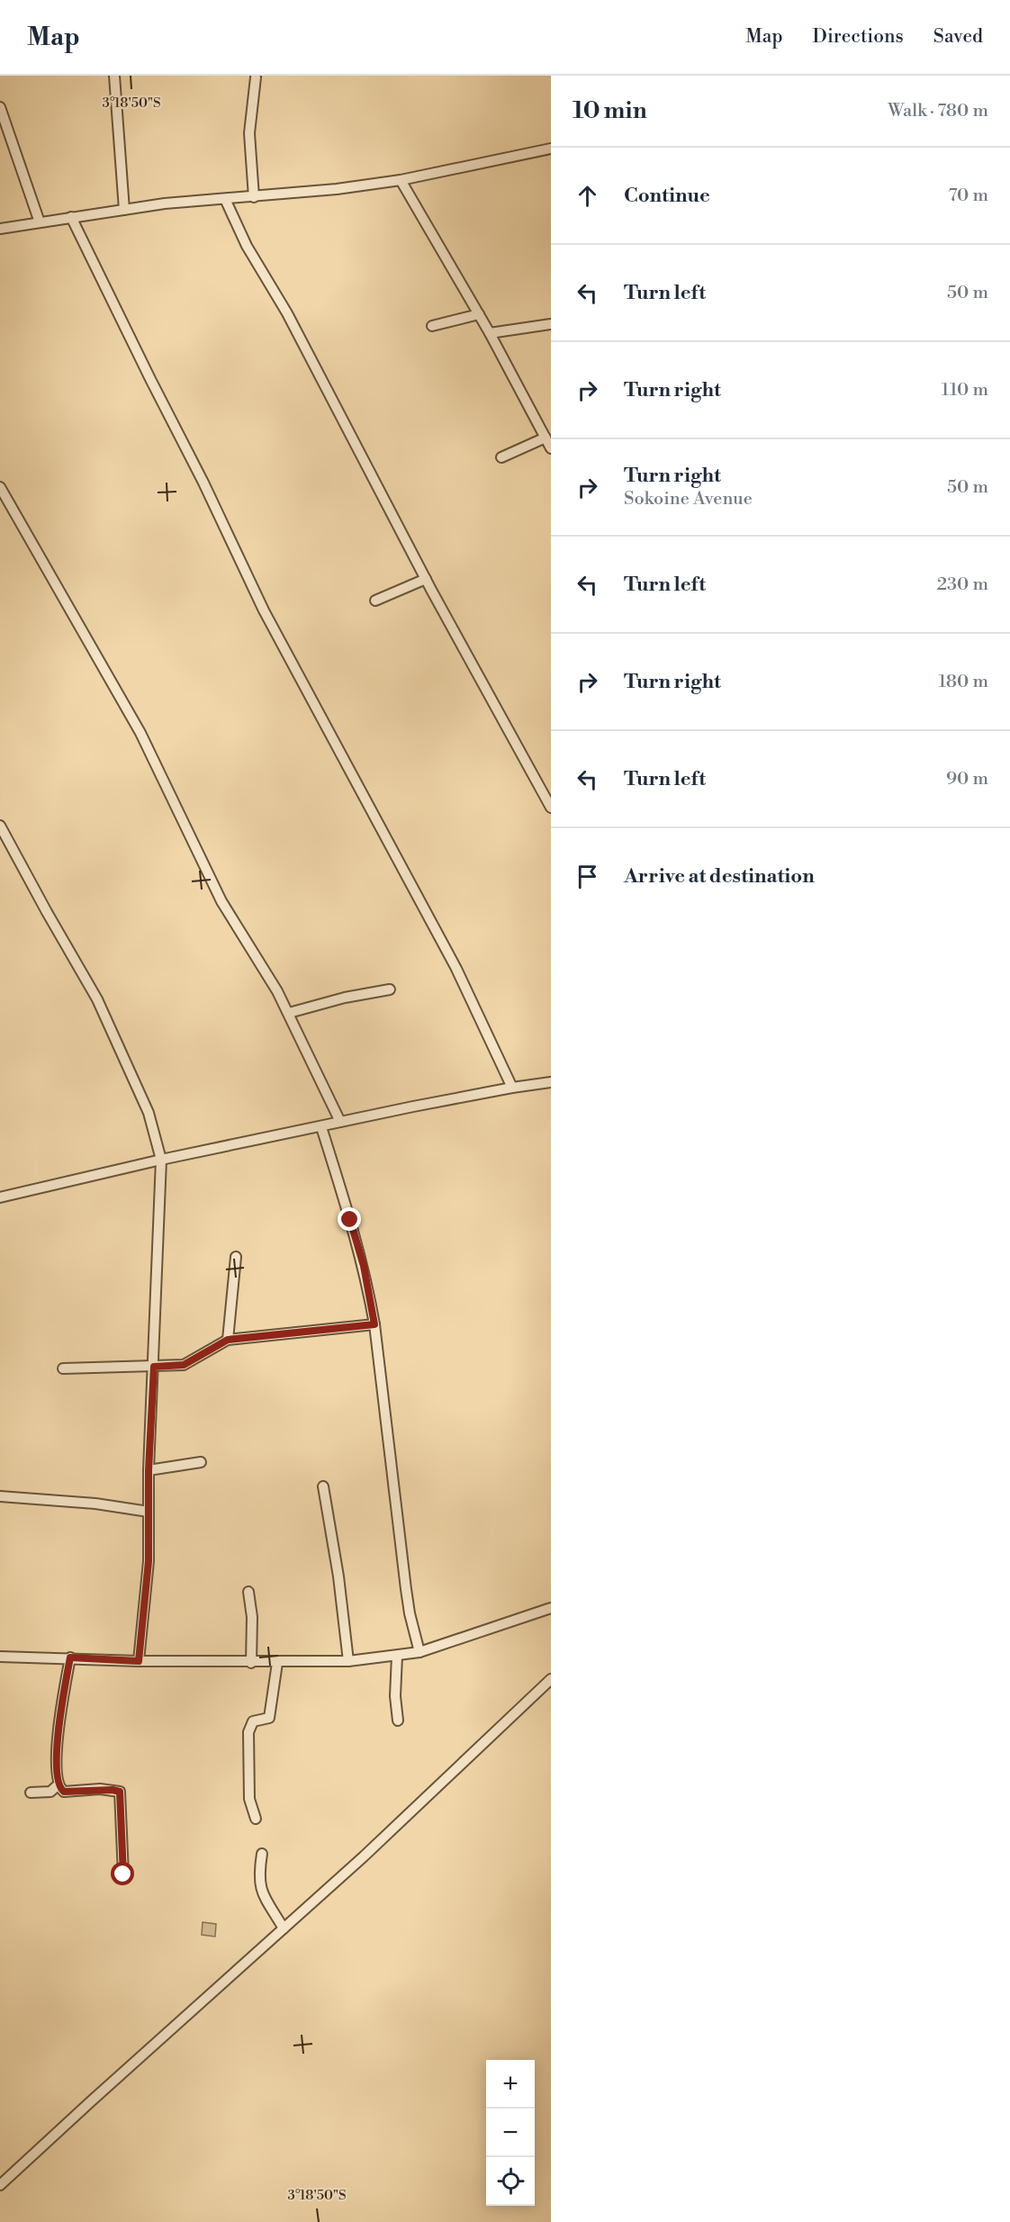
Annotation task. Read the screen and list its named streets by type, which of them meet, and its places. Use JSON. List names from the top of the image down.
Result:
{
  "page": {
    "header": "Map",
    "nav": ["Map", "Directions", "Saved"],
    "heading": ["10 min", "Walk · 780 m"],
    "list": [
      ["Continue", "70 m"],
      ["Turn left", "50 m"],
      ["Turn right", "110 m"],
      ["Turn right", "Sokoine Avenue", "50 m"],
      ["Turn left", "230 m"],
      ["Turn right", "180 m"],
      ["Turn left", "90 m"],
      "Arrive at destination"
    ],
    "map_buttons": ["+", "−"]
  },
  "coordinates": ["3°18'50\"S"]
}
